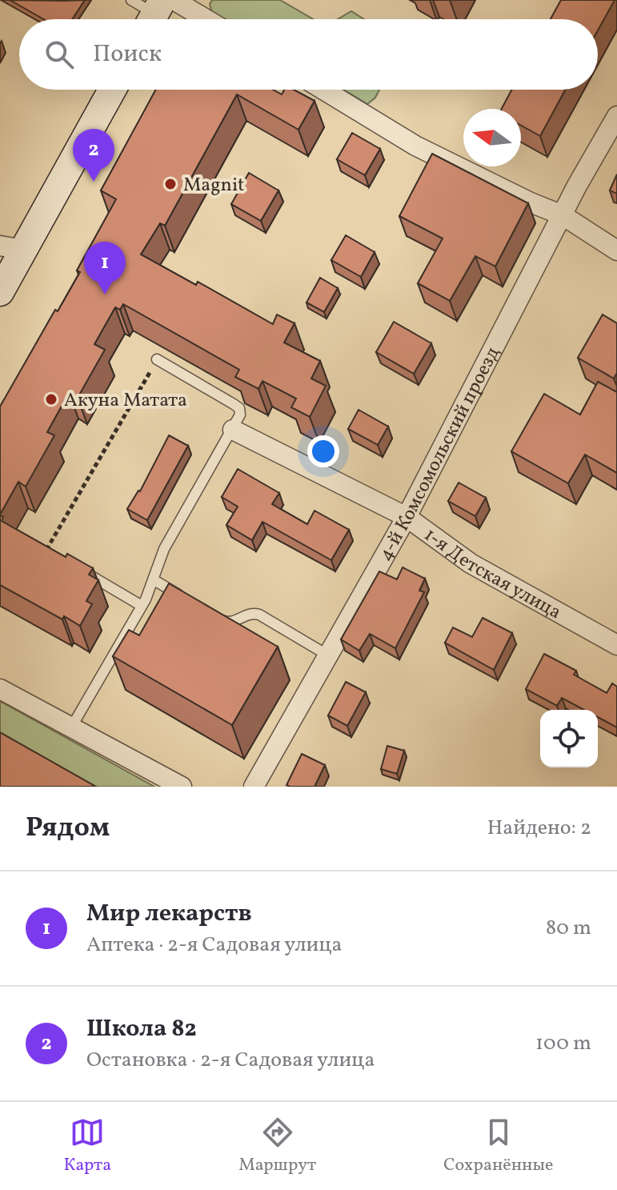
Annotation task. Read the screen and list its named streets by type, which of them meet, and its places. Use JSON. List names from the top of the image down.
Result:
{
  "streets": {
    "street": ["4-й Комсомольский проезд", "1-я Детская улица"]
  },
  "crossings": [
    ["4-й Комсомольский проезд", "1-я Детская улица"]
  ],
  "places": ["Magnit", "Акуна Матата"],
  "north": "left",
  "page": {
    "search": "Поиск",
    "pins": ["2", "1"],
    "heading": ["Рядом", "Найдено: 2"],
    "list": [
      {
        "mark": "1",
        "name": "Мир лекарств",
        "note": "Аптека · 2-я Садовая улица",
        "value": "80 m"
      },
      {
        "mark": "2",
        "name": "Школа 82",
        "note": "Остановка · 2-я Садовая улица",
        "value": "100 m"
      }
    ],
    "nav": ["Карта", "Маршрут", "Сохранённые"]
  }
}
